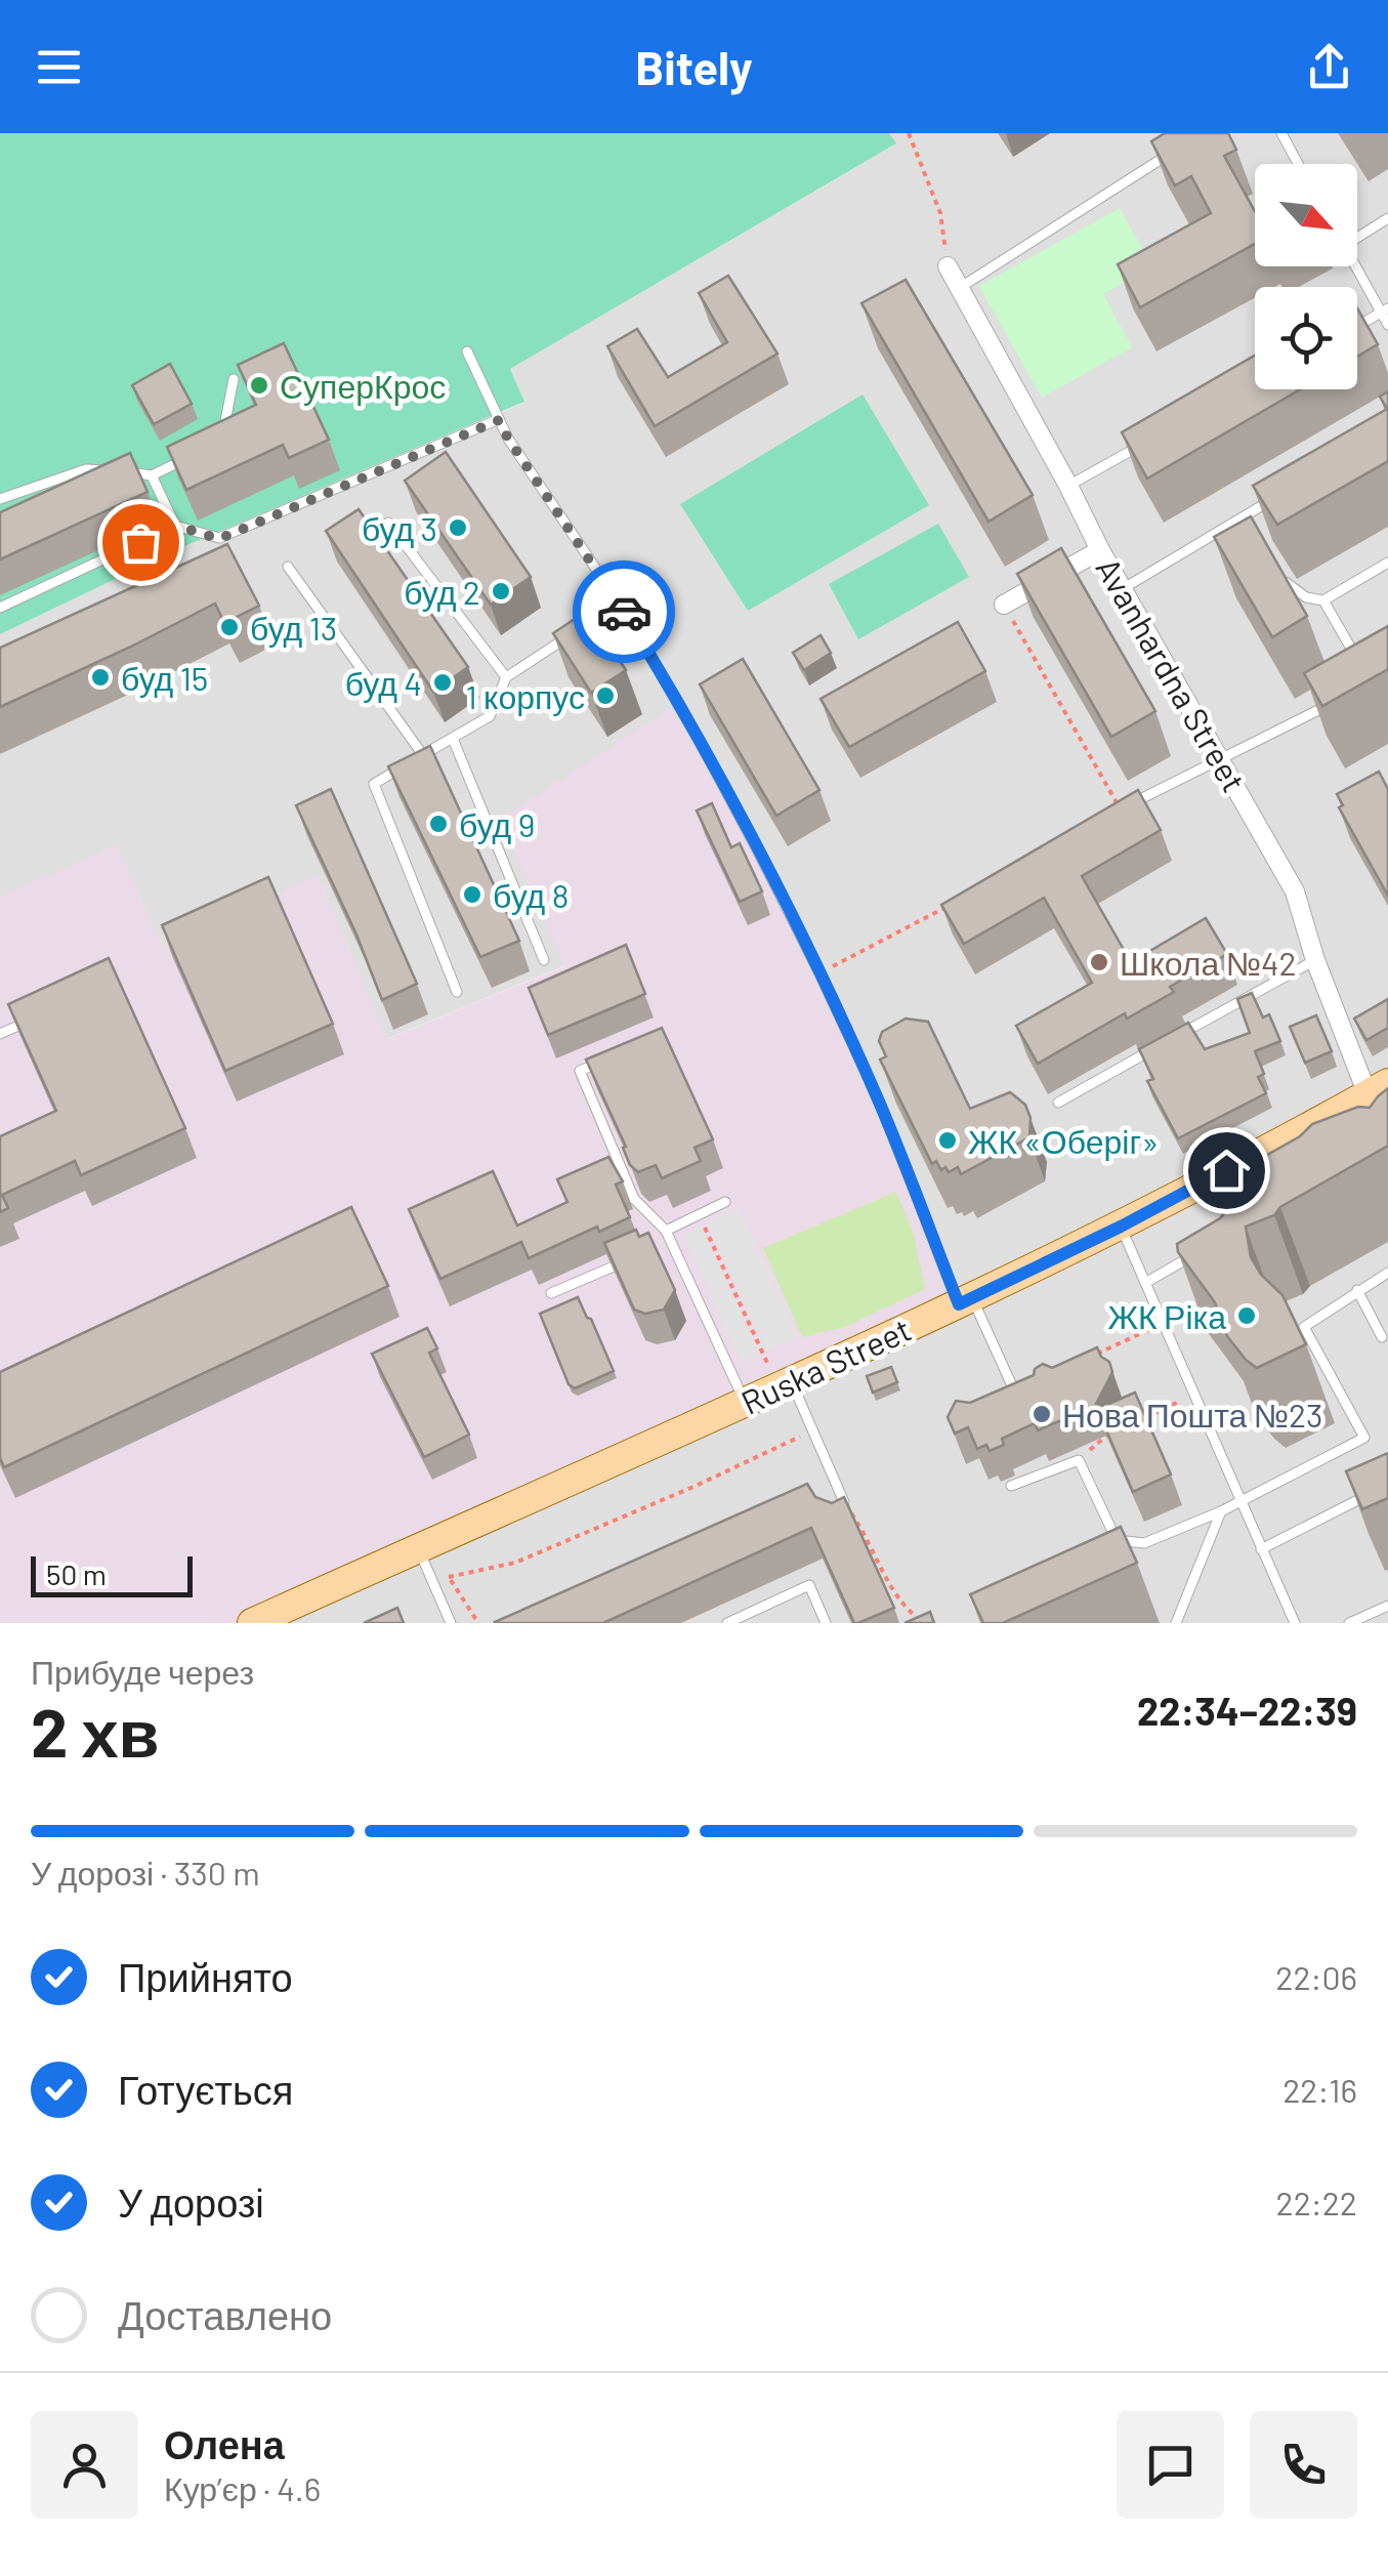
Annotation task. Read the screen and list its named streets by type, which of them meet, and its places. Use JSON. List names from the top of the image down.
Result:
{
  "streets": {
    "main road": ["Ruska Street"],
    "street": ["Avanhardna Street"]
  },
  "crossings": [
    ["Avanhardna Street", "Ruska Street"]
  ],
  "places": [
    "СуперКрос",
    "буд 3",
    "буд 2",
    "буд 13",
    "буд 15",
    "буд 4",
    "1 корпус",
    "буд 9",
    "буд 8",
    "Школа №42",
    "ЖК «Оберіг»",
    "ЖК Ріка",
    "Нова Пошта №23"
  ],
  "scale_bar": "50 m",
  "north": "bottom right",
  "page": {
    "header": "Bitely",
    "scale": "50 m",
    "heading": ["2 хв", "Прибуде через", "22:34–22:39"],
    "panel": ["Олена", "Кур’єр · 4.6"],
    "bar": "У дорозі · 330 m",
    "list": [
      ["Прийнято", "22:06"],
      ["Готується", "22:16"],
      ["У дорозі", "22:22"],
      "Доставлено"
    ]
  }
}
